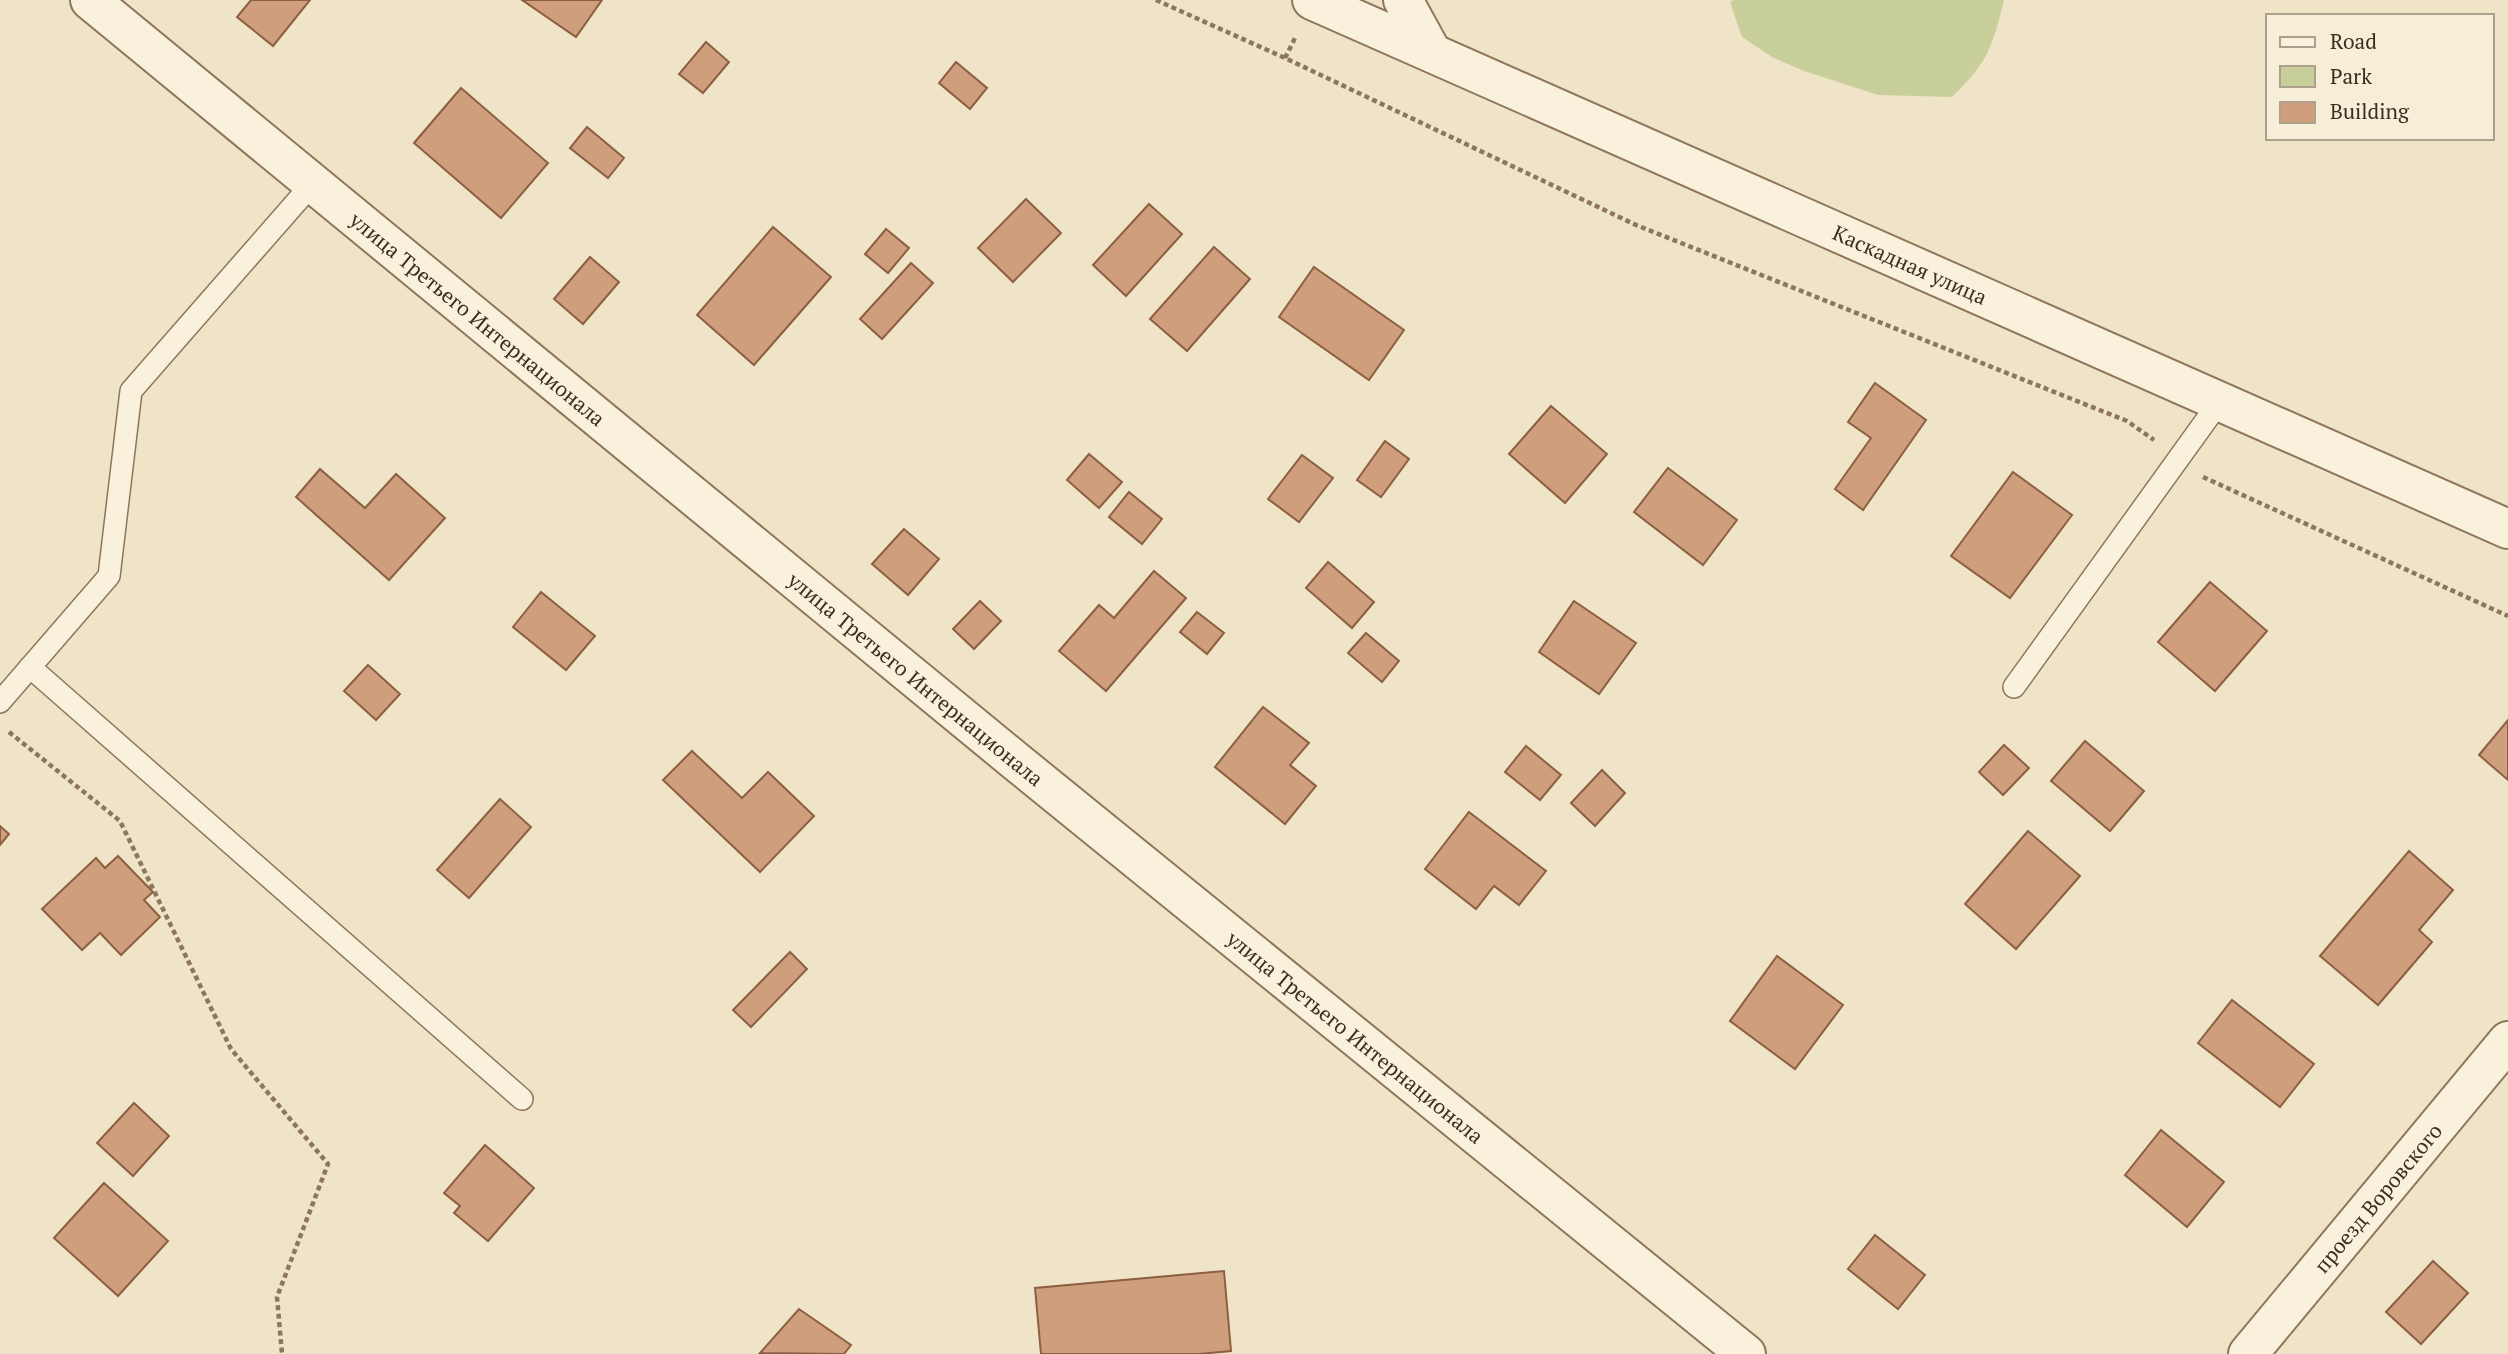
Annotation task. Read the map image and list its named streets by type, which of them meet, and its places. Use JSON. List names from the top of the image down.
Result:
{
  "streets": {
    "street": ["Каскадная улица", "улица Третьего Интернационала", "проезд Воровского"]
  },
  "legend": ["Road", "Park", "Building"]
}
